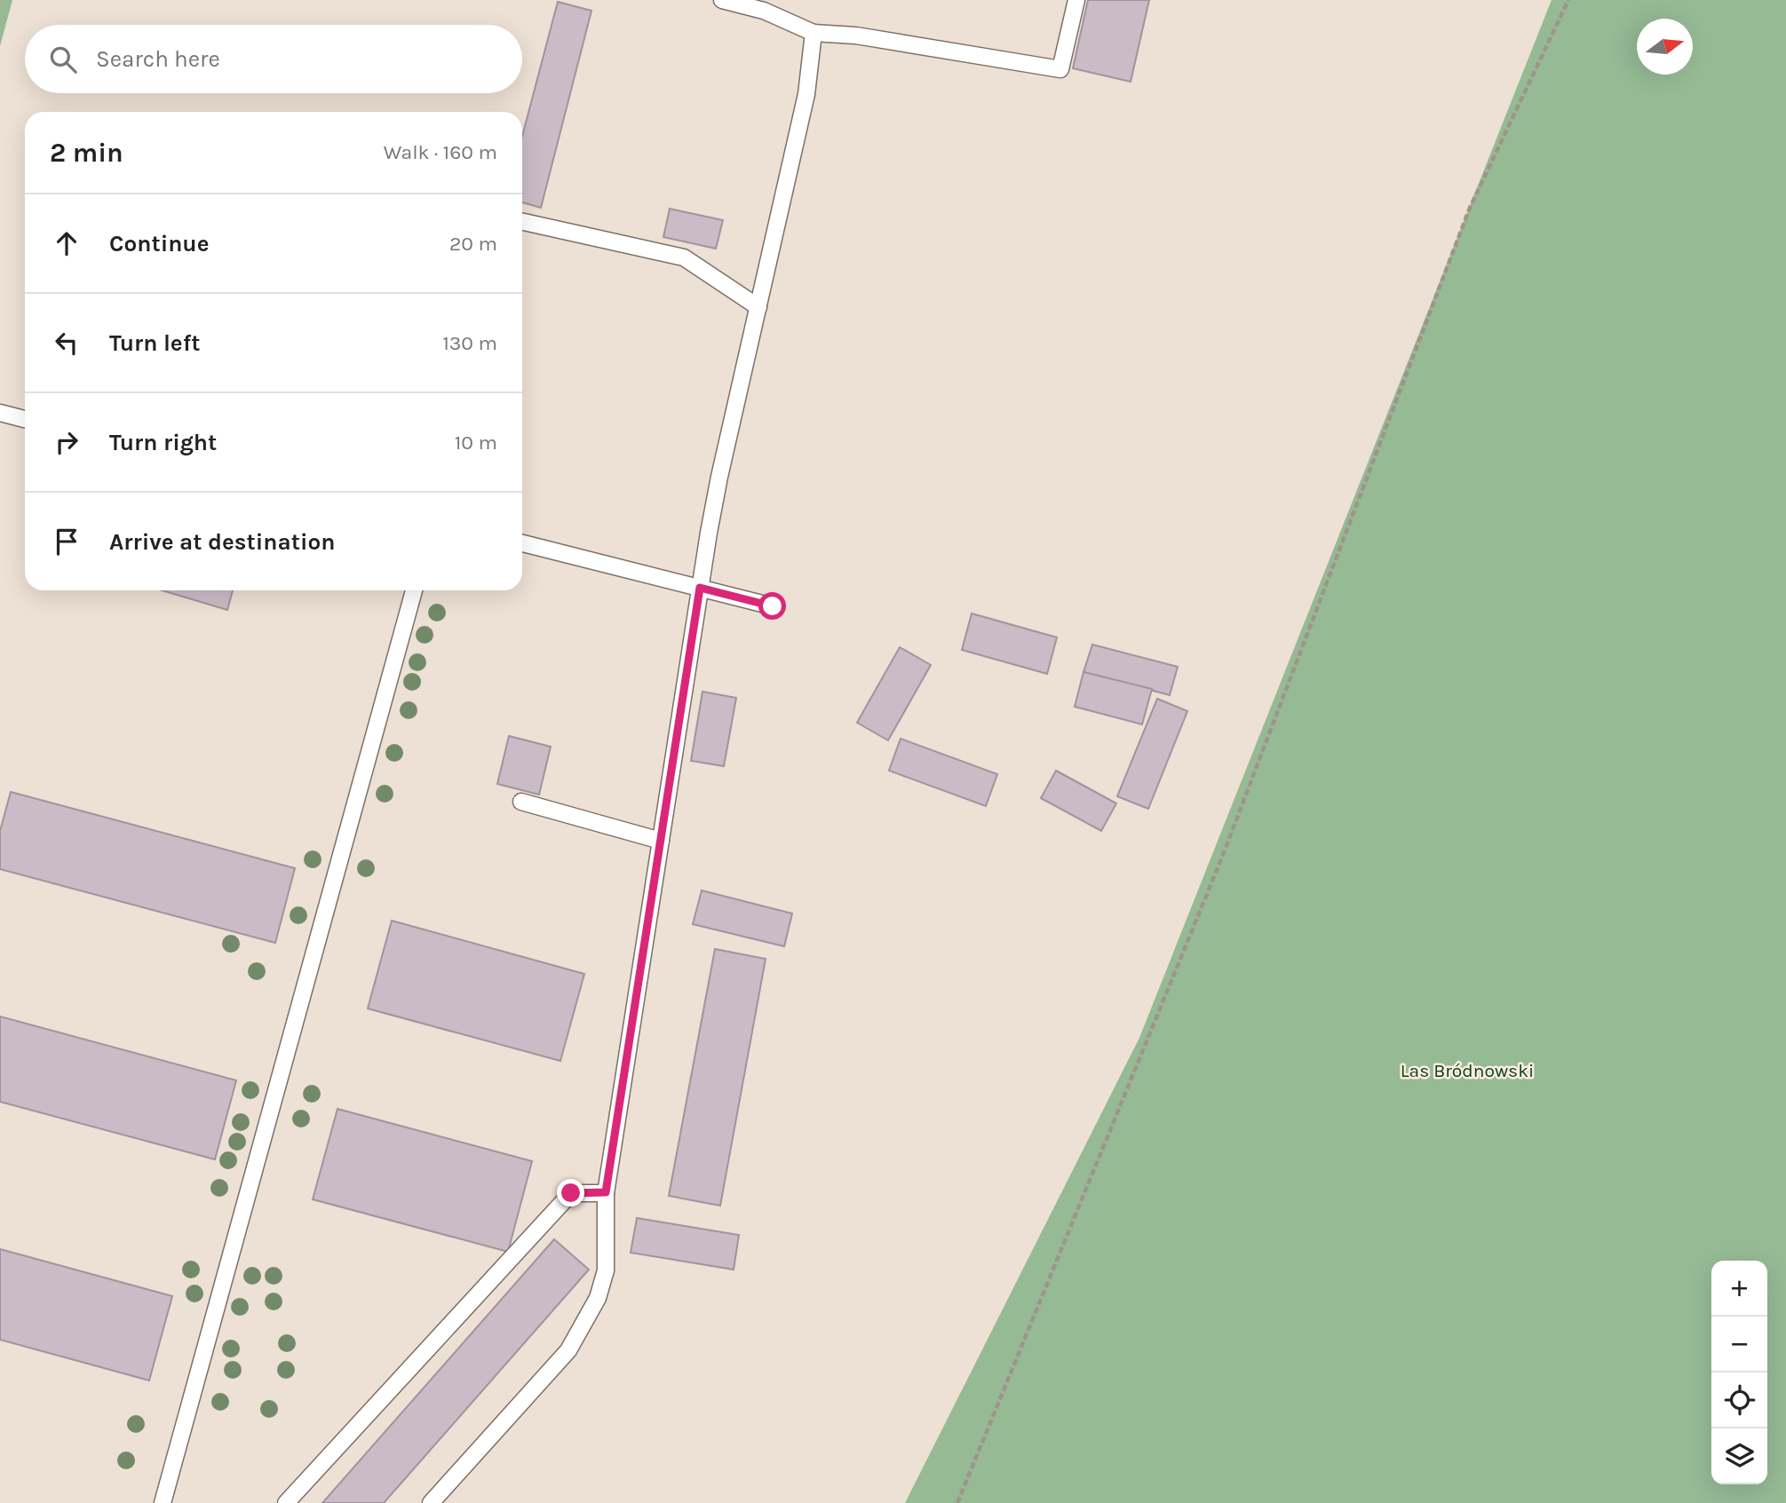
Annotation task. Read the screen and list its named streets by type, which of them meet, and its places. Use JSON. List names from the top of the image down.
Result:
{
  "parks": ["Las Bródnowski"],
  "north": "right",
  "page": {
    "search": "Search here",
    "heading": ["2 min", "Walk · 160 m"],
    "list": [
      ["Continue", "20 m"],
      ["Turn left", "130 m"],
      ["Turn right", "10 m"],
      "Arrive at destination"
    ],
    "map_buttons": ["+", "−"]
  }
}
